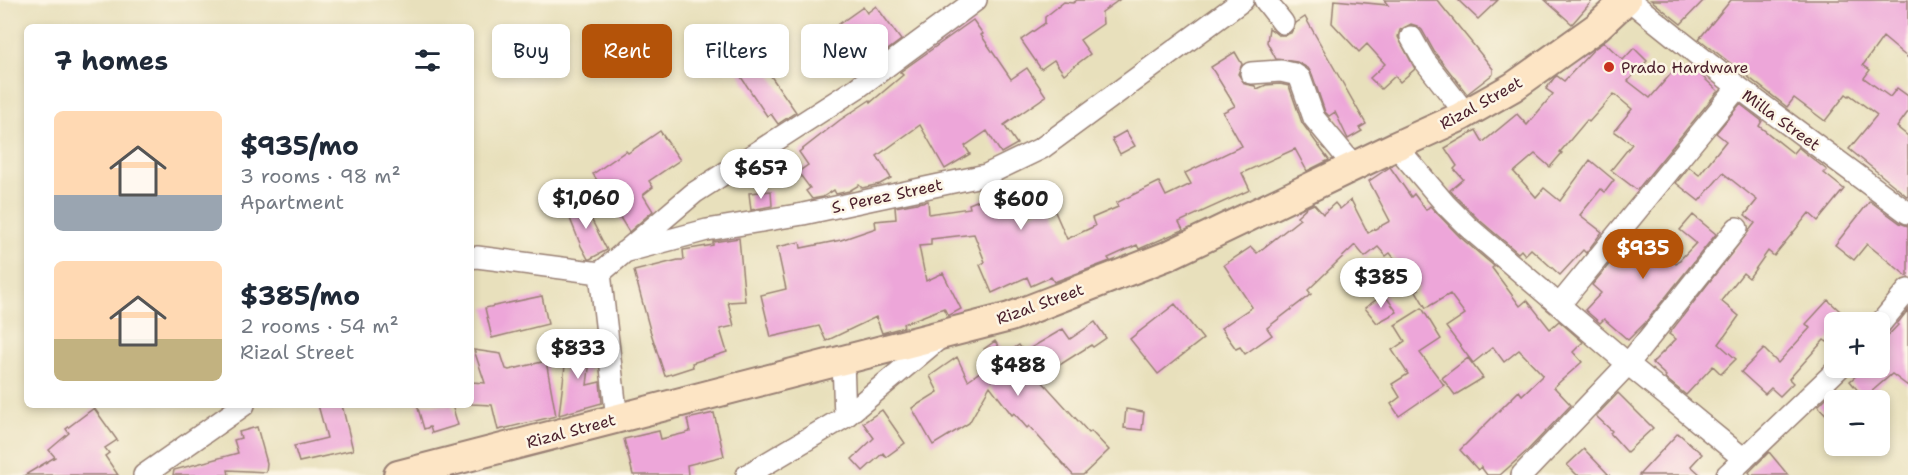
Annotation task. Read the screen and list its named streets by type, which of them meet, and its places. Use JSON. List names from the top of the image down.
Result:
{
  "streets": {
    "street": ["Rizal Street", "Milla Street", "S. Perez Street"]
  },
  "crossings": [
    ["Rizal Street", "Milla Street"]
  ],
  "places": ["Prado Hardware"],
  "page": {
    "chip": [
      "Buy",
      "Rent",
      "Filters",
      "New"
    ],
    "heading": "7 homes",
    "list": [
      {
        "name": "$935/mo",
        "note": "3 rooms · 98 m² · Apartment"
      },
      {
        "name": "$385/mo",
        "note": "2 rooms · 54 m² · Rizal Street"
      }
    ],
    "price": [
      "$657",
      "$1,060",
      "$600",
      "$935",
      "$385",
      "$833",
      "$488"
    ],
    "map_buttons": ["+", "−"]
  }
}
